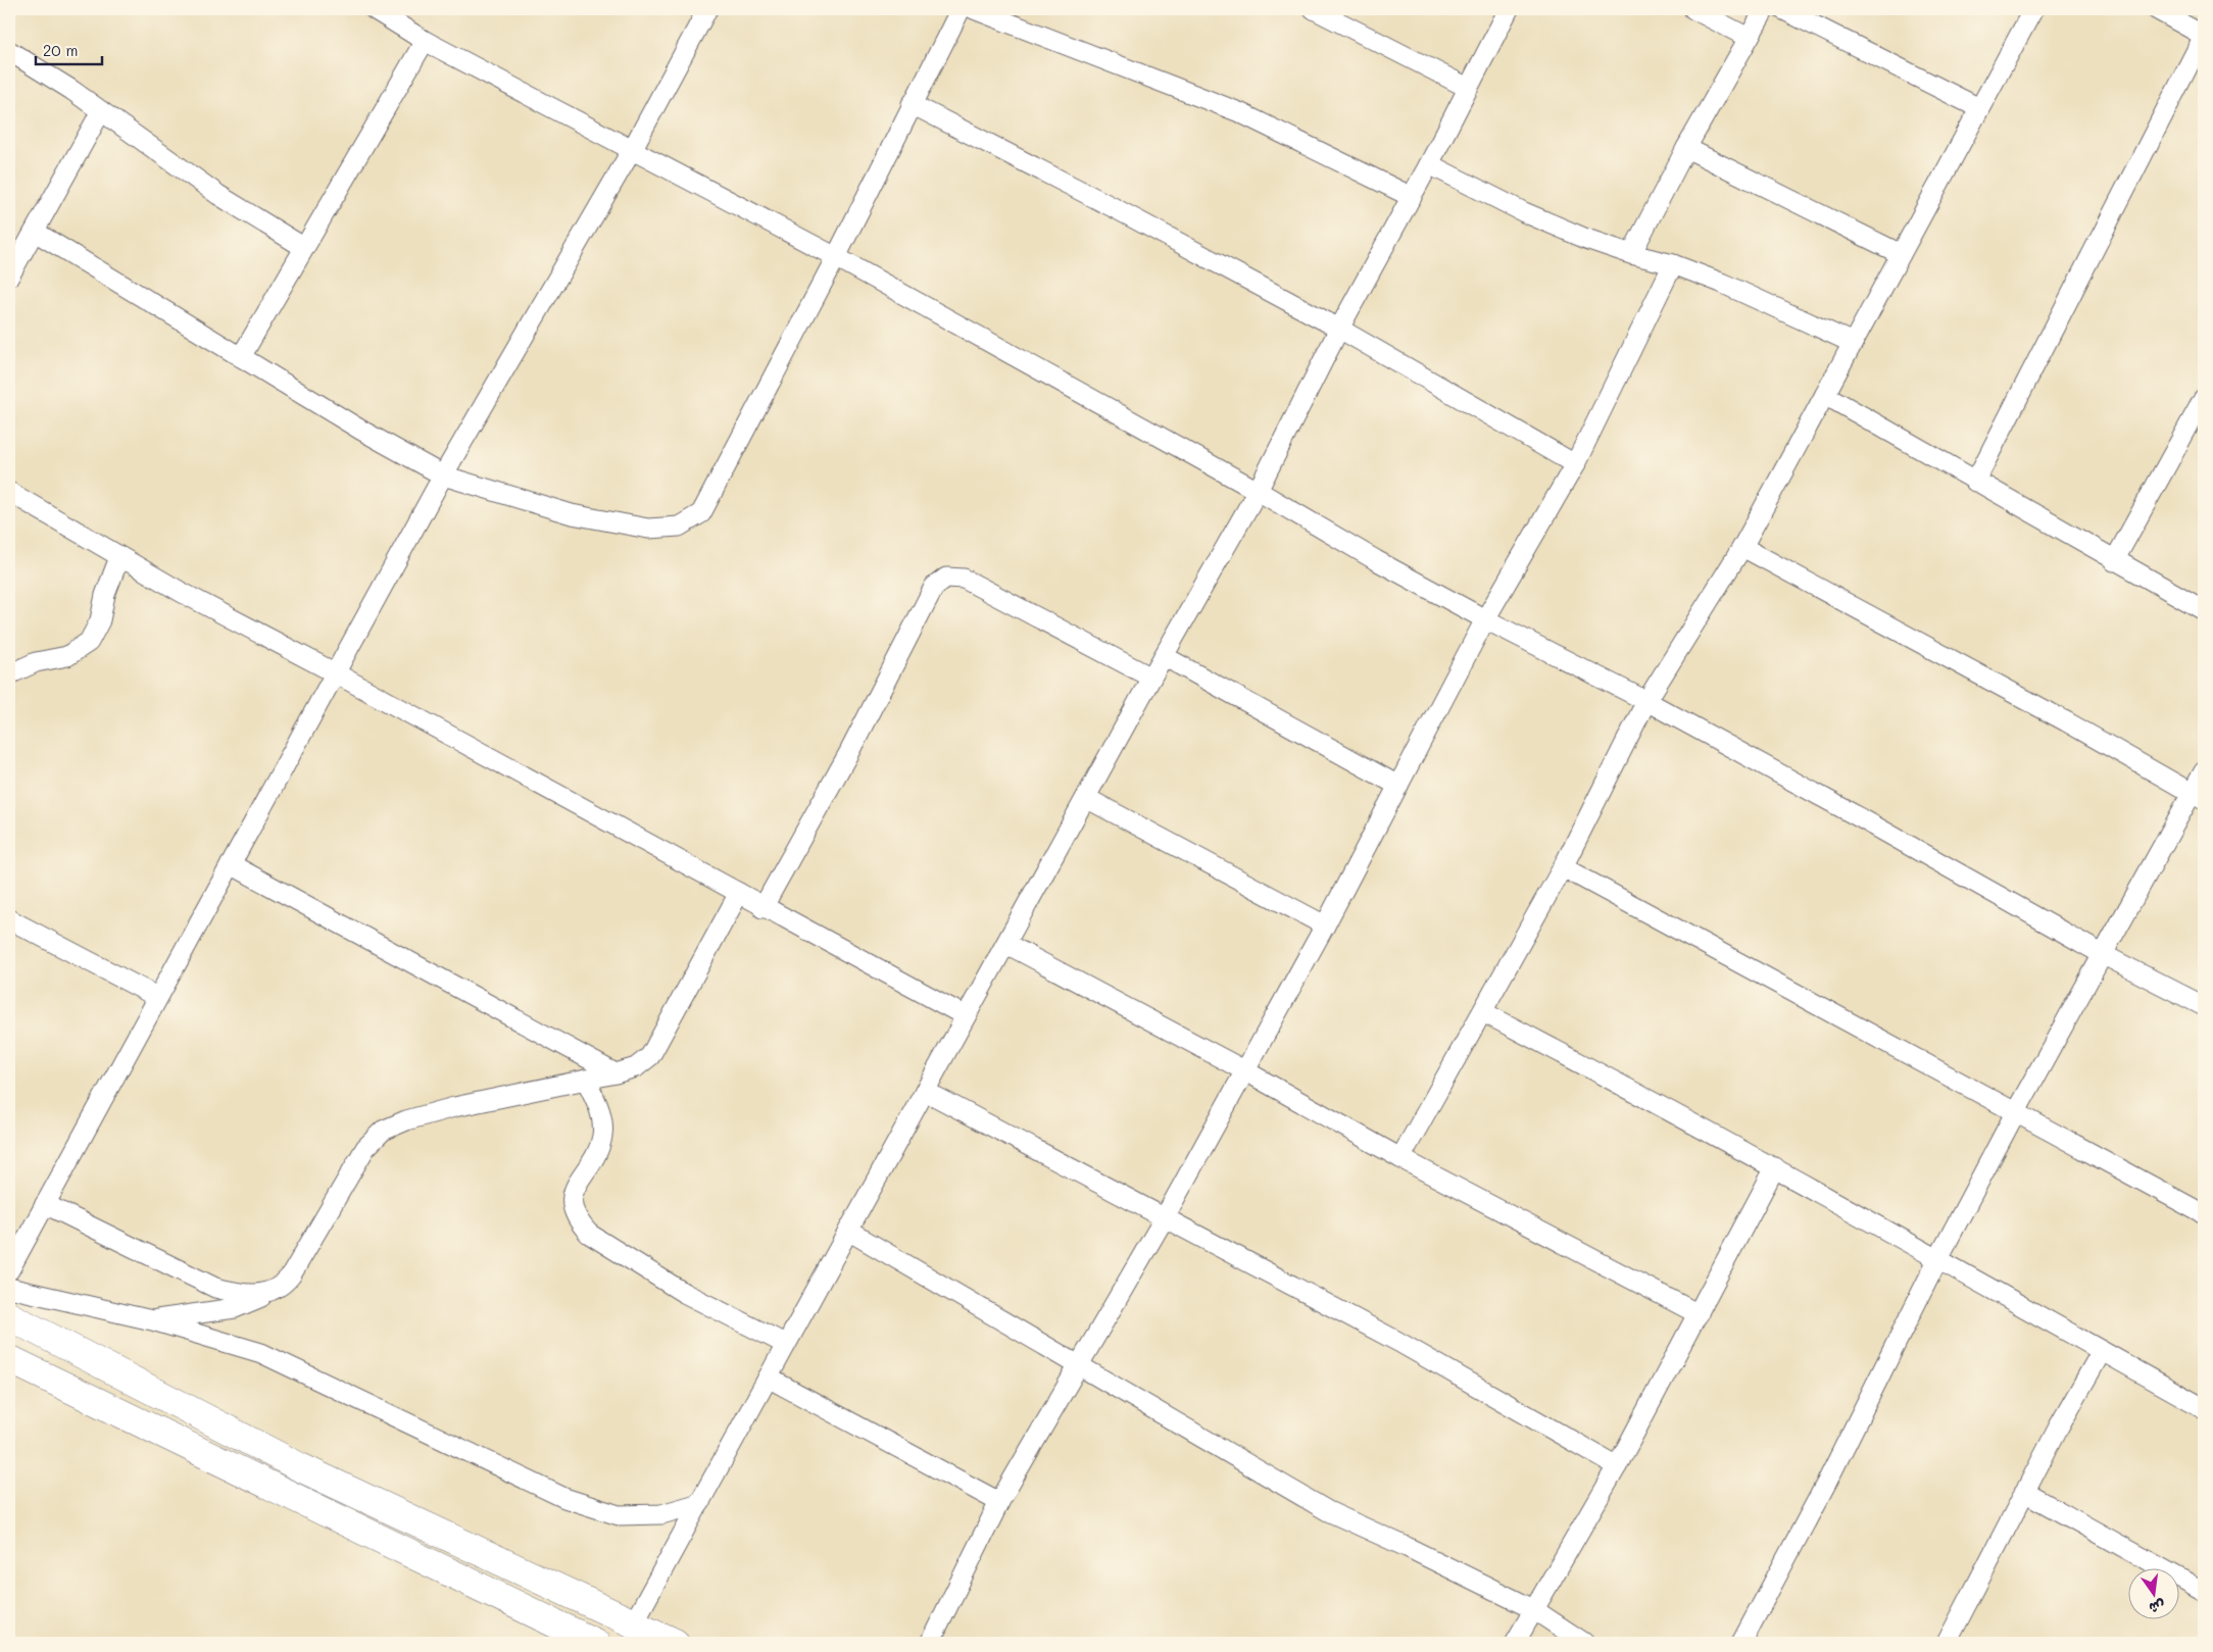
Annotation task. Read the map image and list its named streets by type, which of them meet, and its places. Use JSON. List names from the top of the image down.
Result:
{
  "scale_bar": "20 m",
  "north": "bottom"
}
